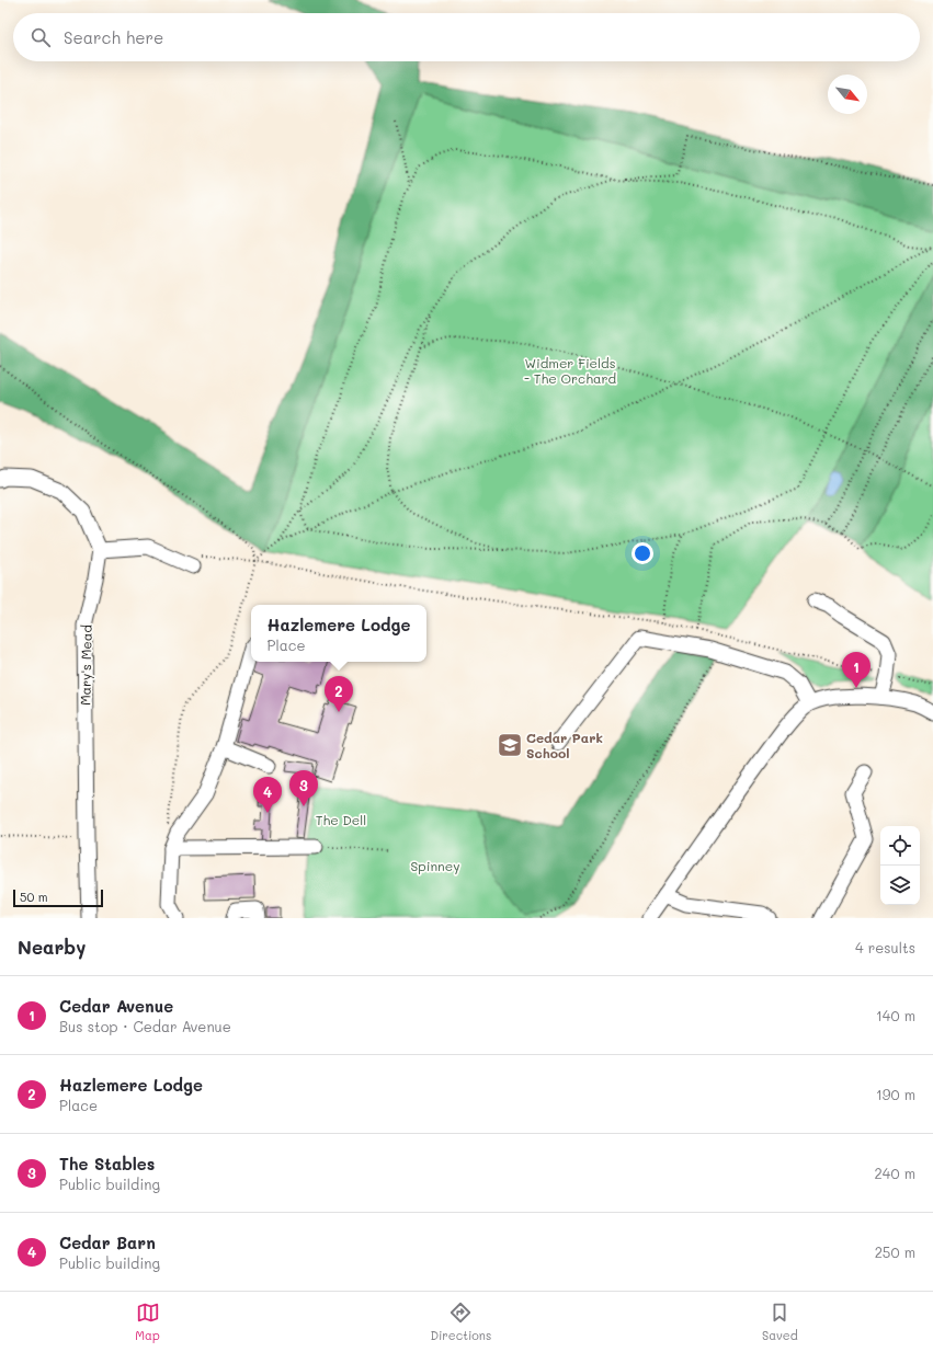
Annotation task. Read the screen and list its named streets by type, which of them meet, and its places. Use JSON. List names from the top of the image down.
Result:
{
  "streets": {
    "street": ["Mary's Mead"]
  },
  "parks": ["Widmer Fields - The Orchard", "The Dell", "Spinney"],
  "places": {
    "school or university": ["Cedar Park School"]
  },
  "scale_bar": "50 m",
  "north": "bottom right",
  "page": {
    "search": "Search here",
    "popup": ["Hazlemere Lodge", "Place"],
    "pins": [
      "1",
      "2",
      "3",
      "4"
    ],
    "scale": "50 m",
    "heading": ["Nearby", "4 results"],
    "list": [
      {
        "mark": "1",
        "name": "Cedar Avenue",
        "note": "Bus stop · Cedar Avenue",
        "value": "140 m"
      },
      {
        "mark": "2",
        "name": "Hazlemere Lodge",
        "note": "Place",
        "value": "190 m"
      },
      {
        "mark": "3",
        "name": "The Stables",
        "note": "Public building",
        "value": "240 m"
      },
      {
        "mark": "4",
        "name": "Cedar Barn",
        "note": "Public building",
        "value": "250 m"
      }
    ],
    "nav": ["Map", "Directions", "Saved"]
  }
}
